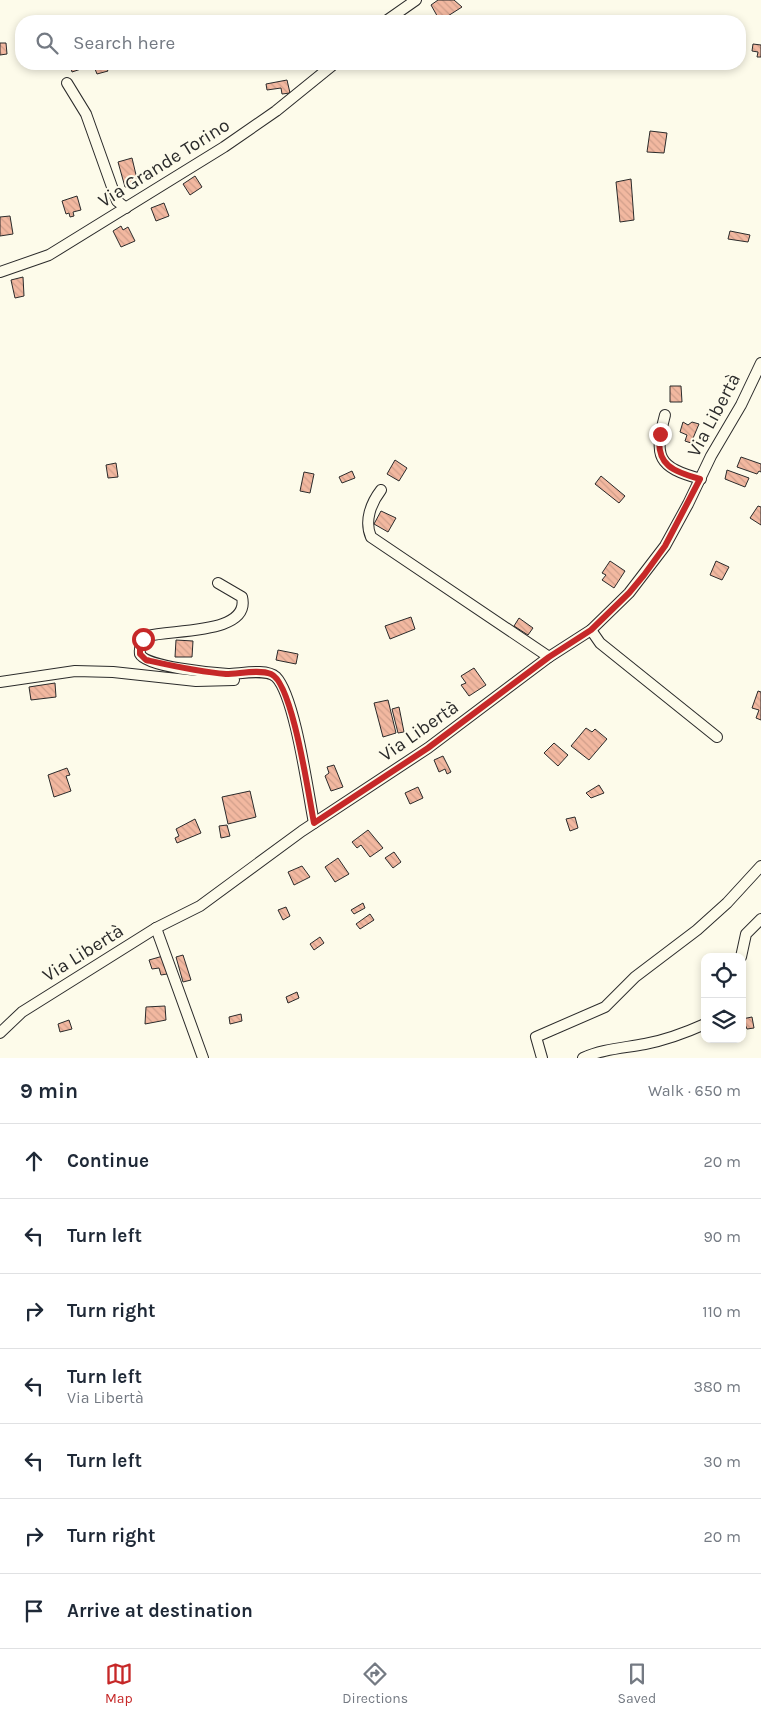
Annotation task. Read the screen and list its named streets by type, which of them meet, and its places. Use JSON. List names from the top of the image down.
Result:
{
  "streets": {
    "street": ["Via Grande Torino", "Via Libertà"]
  },
  "page": {
    "search": "Search here",
    "heading": ["9 min", "Walk · 650 m"],
    "list": [
      ["Continue", "20 m"],
      ["Turn left", "90 m"],
      ["Turn right", "110 m"],
      ["Turn left", "Via Libertà", "380 m"],
      ["Turn left", "30 m"],
      ["Turn right", "20 m"],
      "Arrive at destination"
    ],
    "nav": ["Map", "Directions", "Saved"]
  }
}
